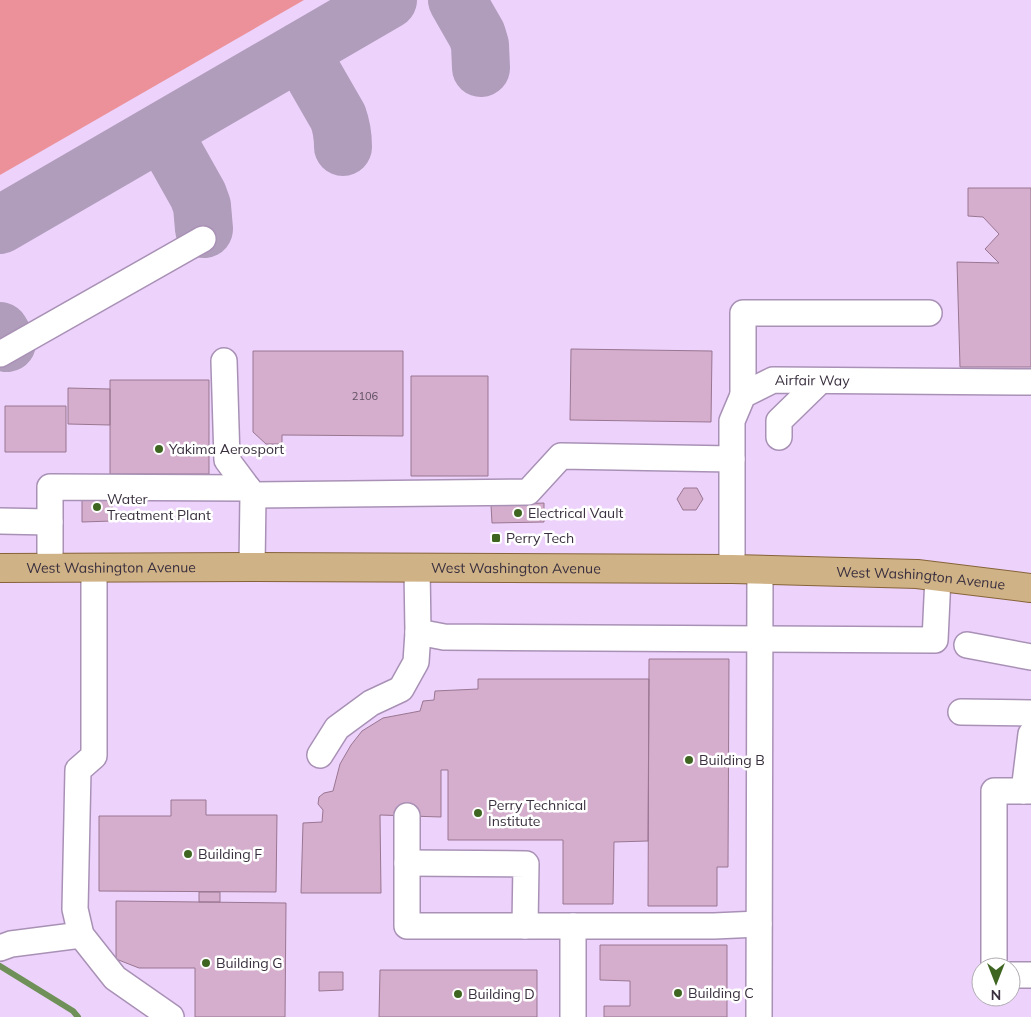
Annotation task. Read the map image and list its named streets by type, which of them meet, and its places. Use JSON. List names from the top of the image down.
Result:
{
  "streets": {
    "main road": ["West Washington Avenue"],
    "lane": ["Airfair Way"]
  },
  "places": {
    "other": [
      "Yakima Aerosport",
      "Water Treatment Plant",
      "Electrical Vault",
      "Building B",
      "Perry Technical Institute",
      "Building F",
      "Building G",
      "Building C",
      "Building D"
    ],
    "transit": ["Perry Tech"]
  },
  "house_numbers": ["2106"],
  "north": "bottom"
}
